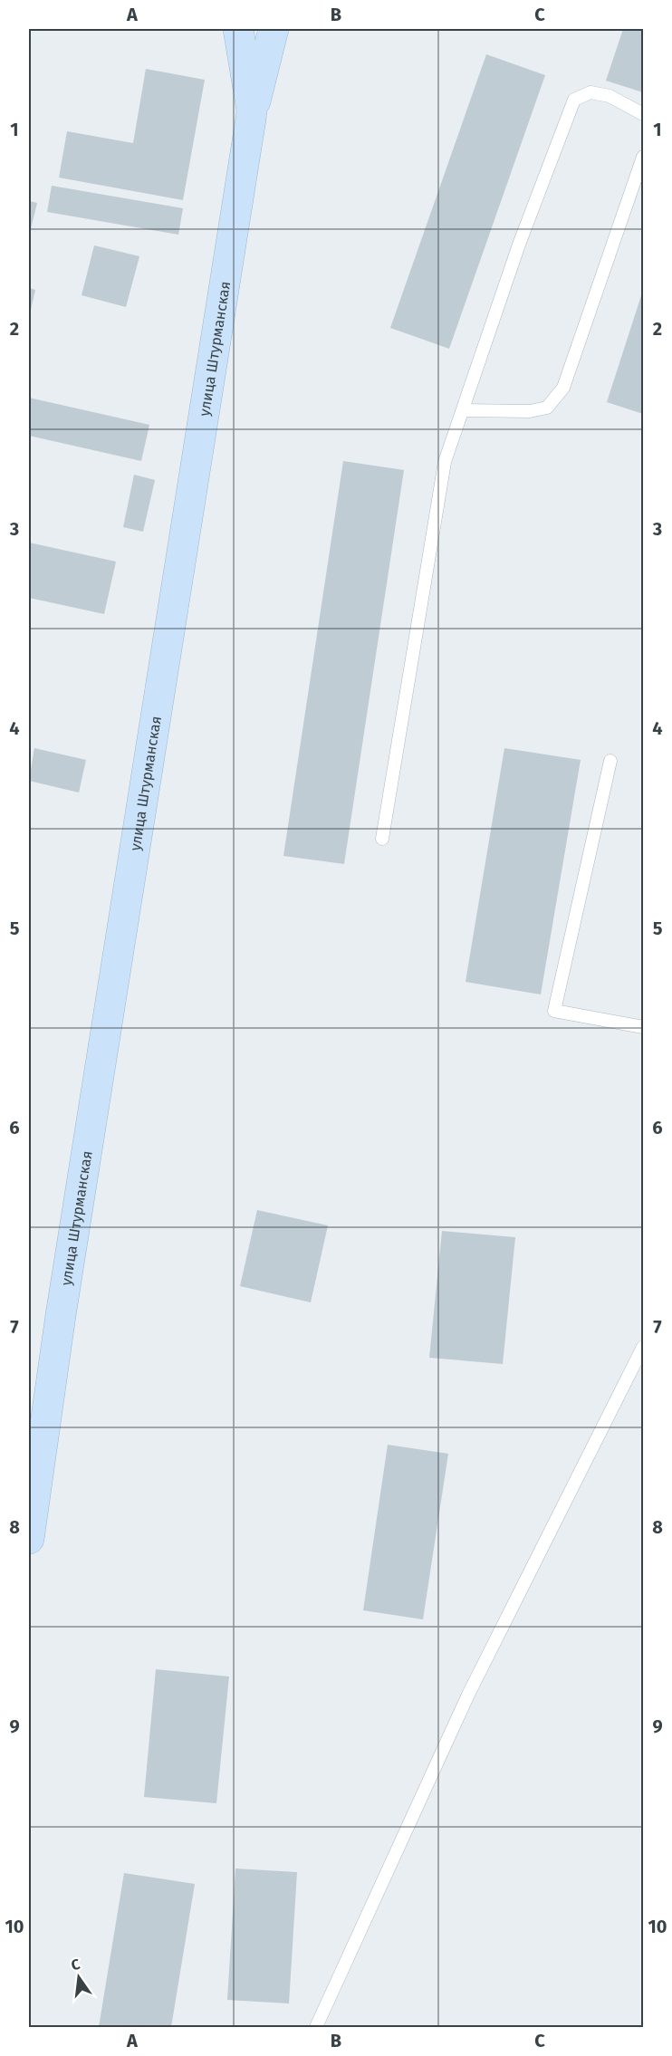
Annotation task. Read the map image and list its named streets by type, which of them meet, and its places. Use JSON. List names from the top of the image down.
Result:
{
  "streets": {
    "main road": ["улица Штурманская"]
  },
  "north": "top",
  "grid": {
    "columns": ["A", "B", "C"],
    "rows": [
      "1",
      "2",
      "3",
      "4",
      "5",
      "6",
      "7",
      "8",
      "9",
      "10"
    ]
  }
}
